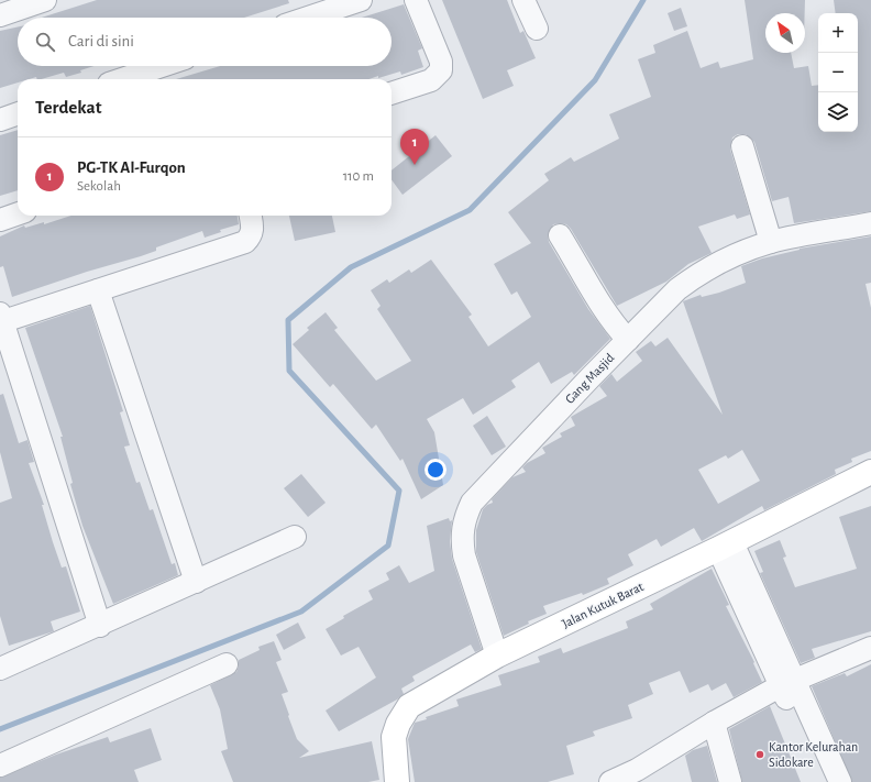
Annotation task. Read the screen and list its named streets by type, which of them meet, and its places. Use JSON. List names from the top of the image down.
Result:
{
  "streets": {
    "street": ["Gang Masjid", "Jalan Kutuk Barat"]
  },
  "crossings": [
    ["Gang Masjid", "Jalan Kutuk Barat"]
  ],
  "places": ["Kantor Kelurahan Sidokare"],
  "north": "top left",
  "page": {
    "map_buttons": ["+", "−"],
    "search": "Cari di sini",
    "heading": "Terdekat",
    "pins": "1",
    "list": [
      {
        "mark": "1",
        "name": "PG-TK Al-Furqon",
        "note": "Sekolah",
        "value": "110 m"
      }
    ]
  }
}
